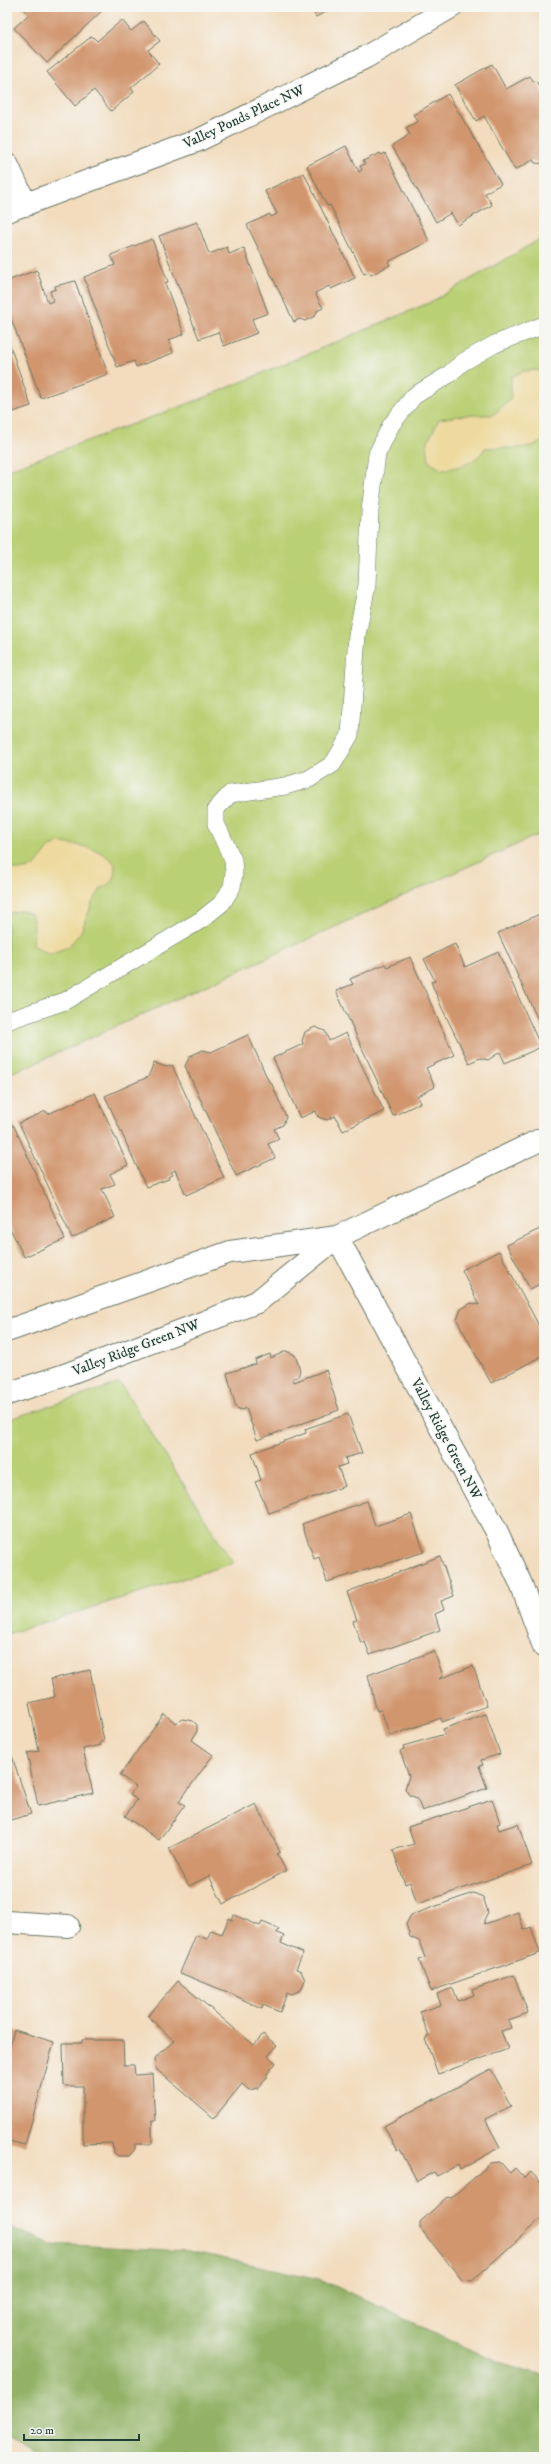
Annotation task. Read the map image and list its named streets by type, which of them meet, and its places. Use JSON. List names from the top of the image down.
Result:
{
  "streets": {
    "street": ["Valley Ponds Place NW", "Valley Ridge Green NW"]
  },
  "scale_bar": "20 m"
}
